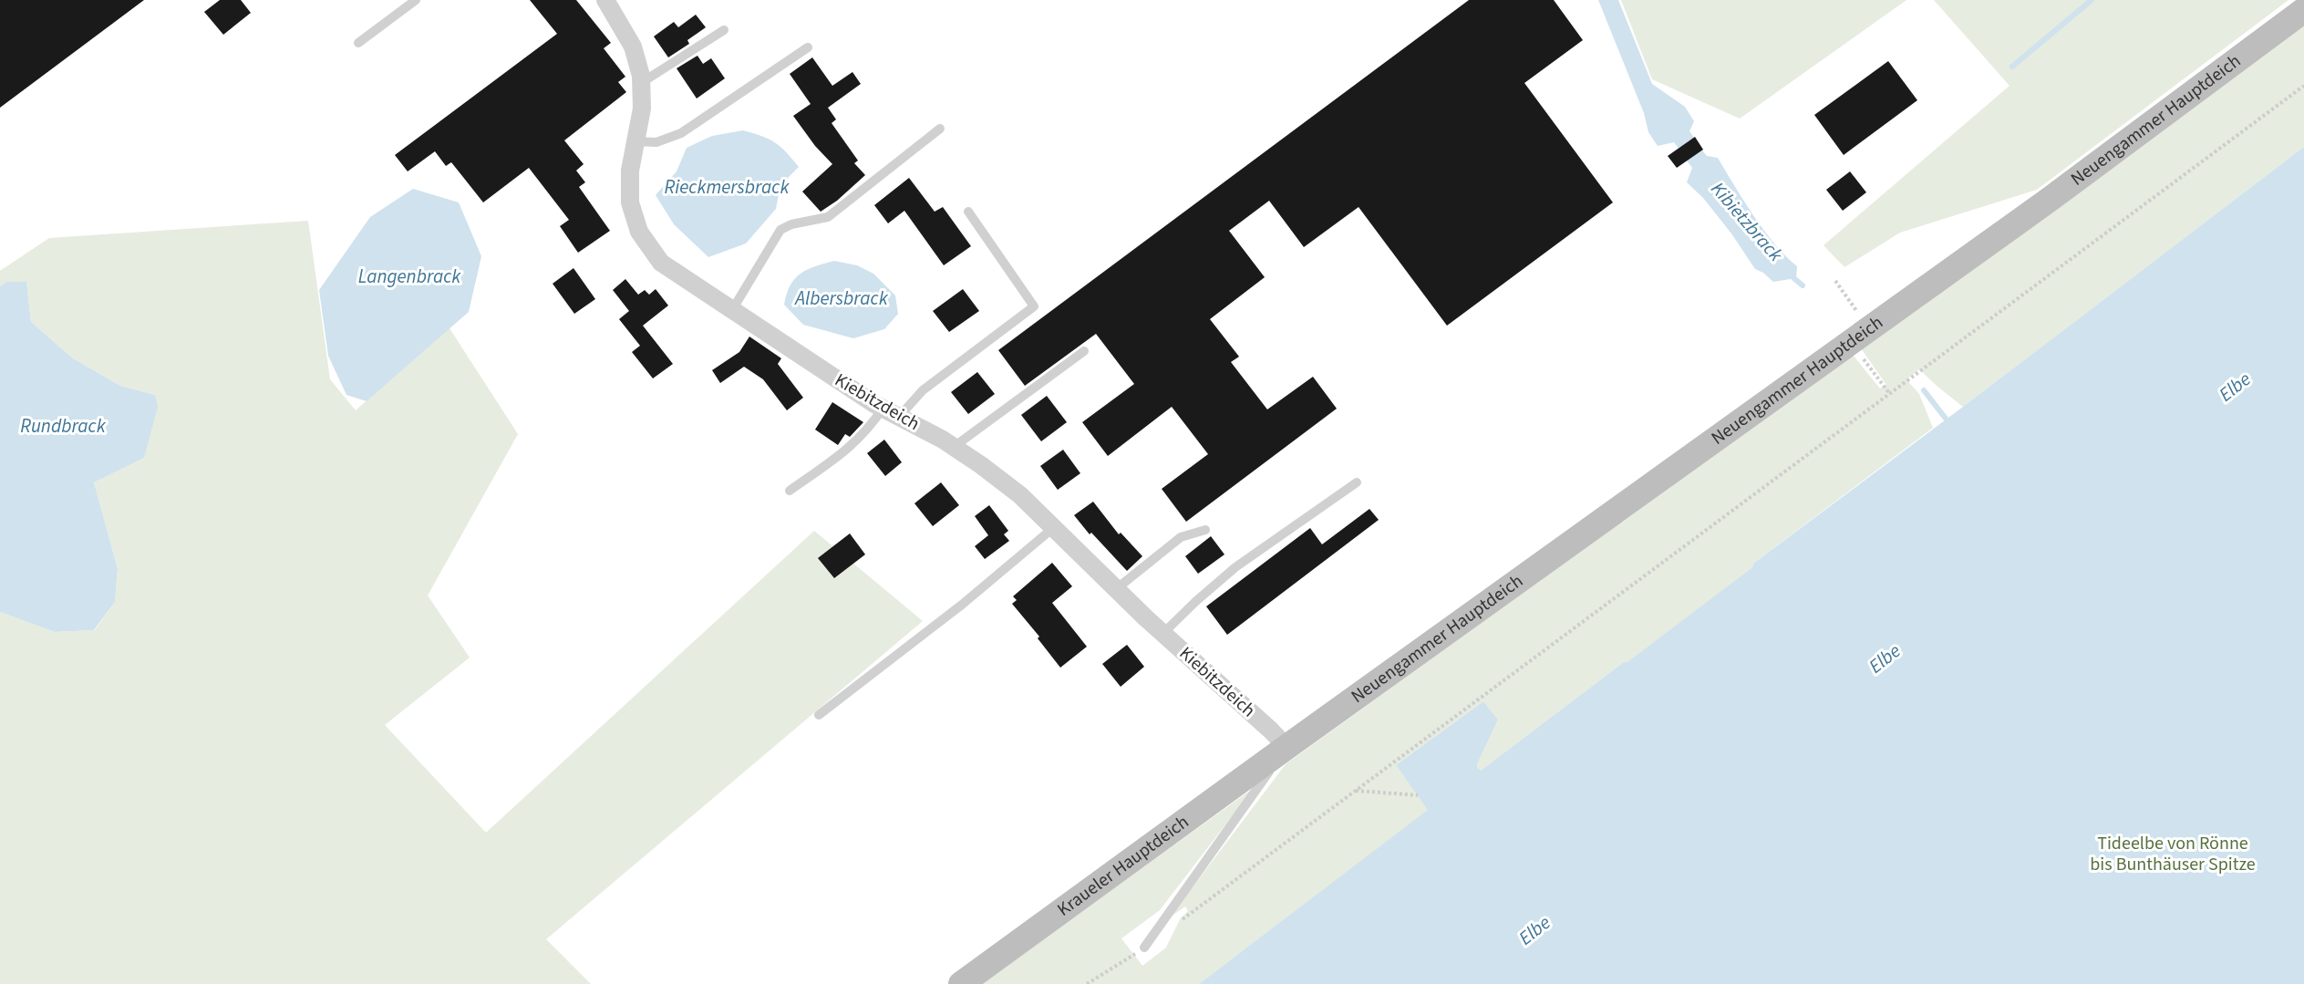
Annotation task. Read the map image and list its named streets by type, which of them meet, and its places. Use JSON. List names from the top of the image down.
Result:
{
  "streets": {
    "street": ["Neuengammer Hauptdeich", "Kiebitzdeich", "Kraueler Hauptdeich"]
  },
  "crossings": [
    ["Neuengammer Hauptdeich", "Kiebitzdeich"],
    ["Neuengammer Hauptdeich", "Kraueler Hauptdeich"],
    ["Kiebitzdeich", "Kraueler Hauptdeich"]
  ],
  "water": [
    "Rieckmersbrack",
    "Kibietzbrack",
    "Langenbrack",
    "Albersbrack",
    "Elbe",
    "Rundbrack"
  ],
  "parks": ["Tideelbe von Rönne bis Bunthäuser Spitze"]
}
